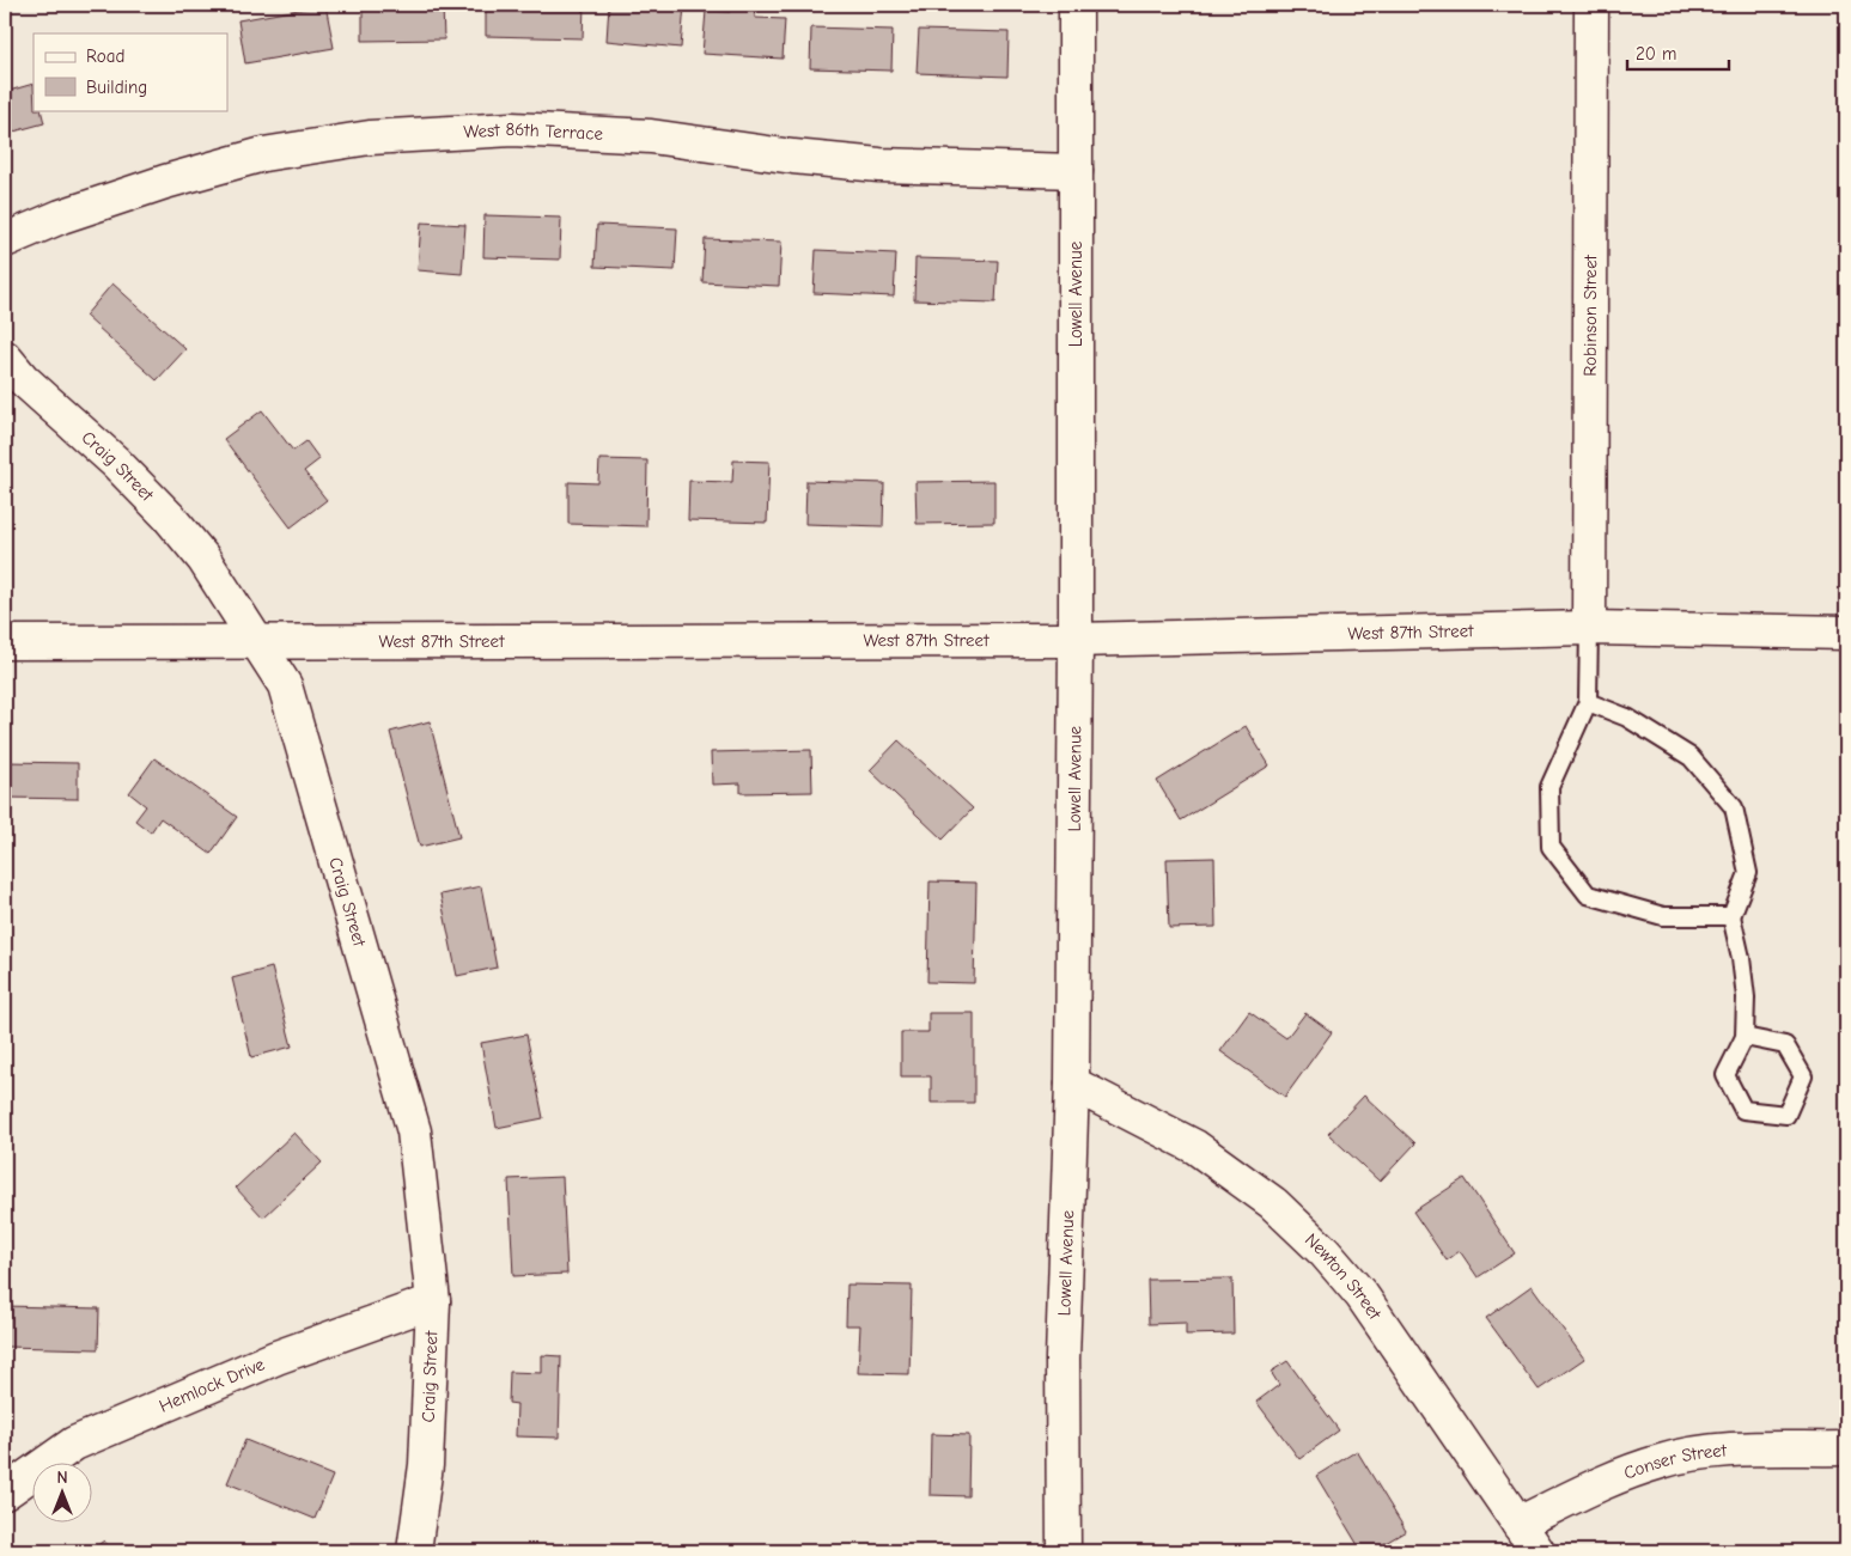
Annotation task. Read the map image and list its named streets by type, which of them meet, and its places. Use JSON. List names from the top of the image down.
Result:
{
  "streets": {
    "street": [
      "West 86th Terrace",
      "Lowell Avenue",
      "Robinson Street",
      "Craig Street",
      "West 87th Street",
      "Newton Street",
      "Hemlock Drive",
      "Conser Street"
    ]
  },
  "crossings": [
    ["West 86th Terrace", "Lowell Avenue"],
    ["Lowell Avenue", "West 87th Street"],
    ["Lowell Avenue", "Newton Street"],
    ["Robinson Street", "West 87th Street"],
    ["Craig Street", "West 87th Street"],
    ["Craig Street", "Hemlock Drive"],
    ["Newton Street", "Conser Street"]
  ],
  "legend": ["Road", "Building"],
  "scale_bar": "20 m",
  "north": "top"
}
